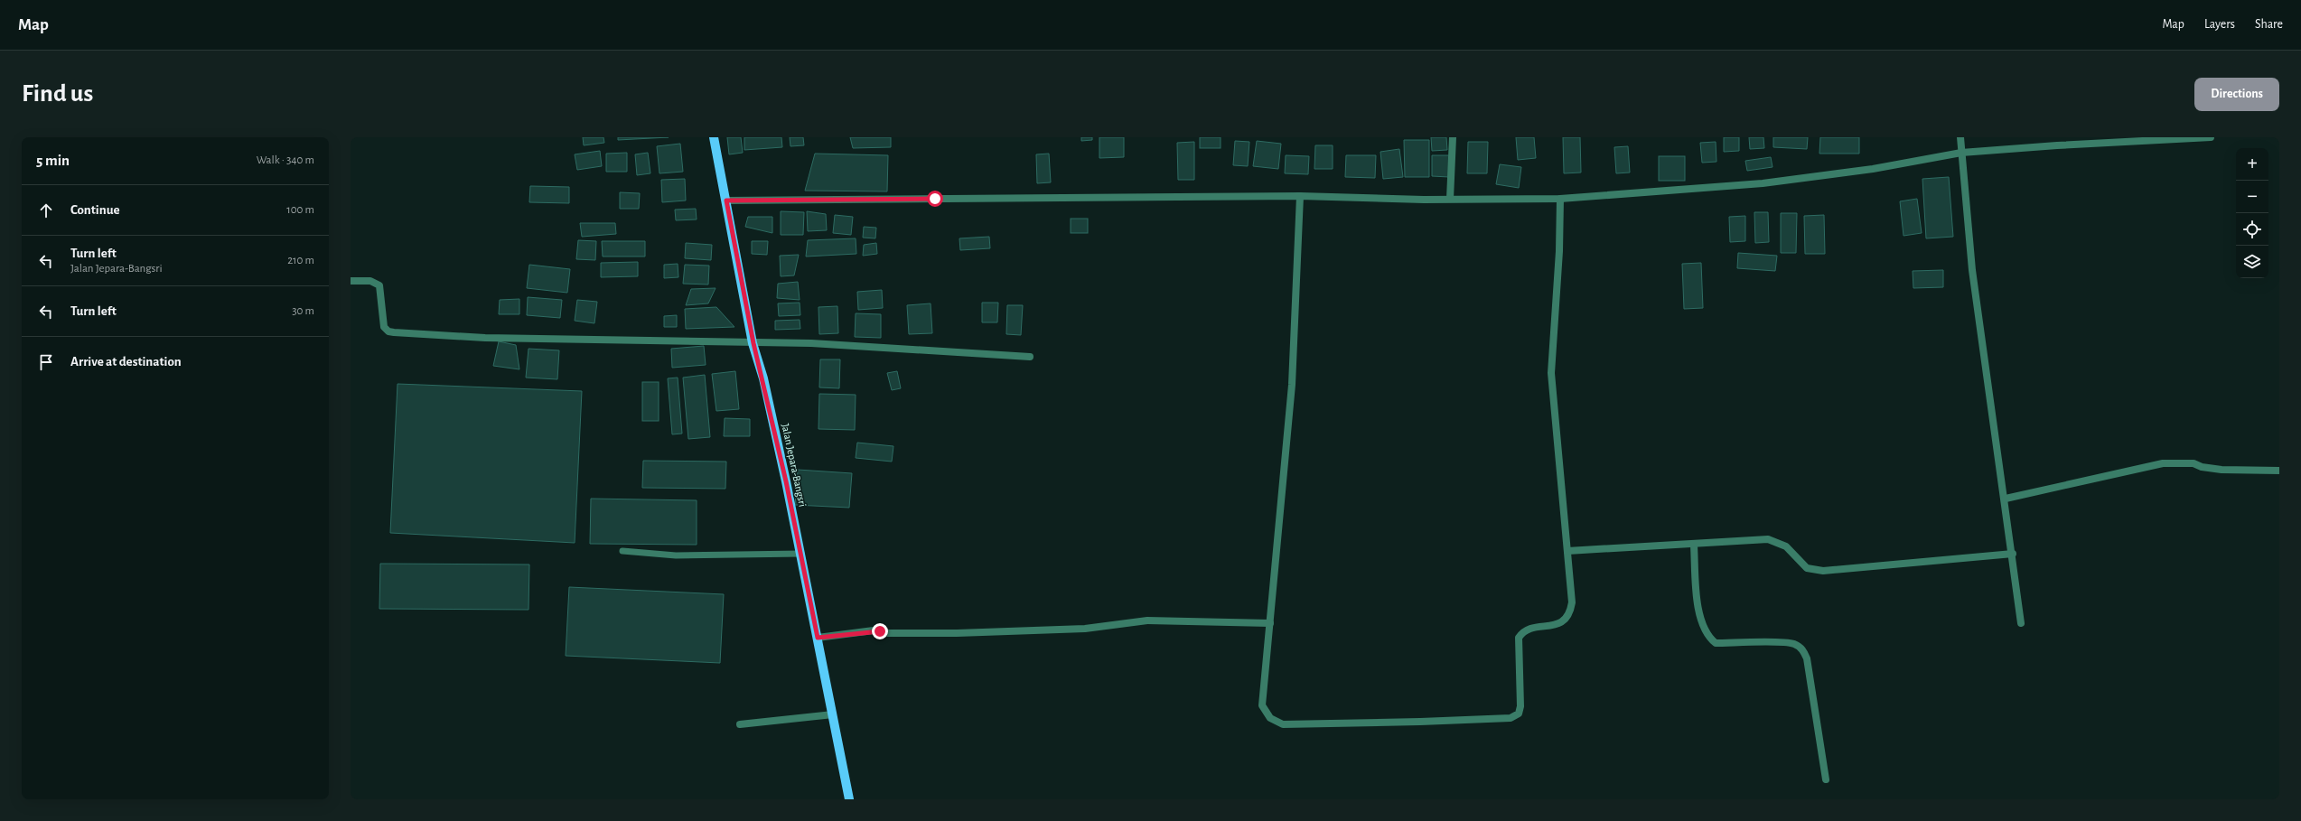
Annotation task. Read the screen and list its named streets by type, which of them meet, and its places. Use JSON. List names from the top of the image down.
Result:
{
  "streets": {
    "main road": ["Jalan Jepara-Bangsri"]
  },
  "page": {
    "header": "Map",
    "nav": ["Map", "Layers", "Share"],
    "buttons": "Directions",
    "title": "Find us",
    "heading": ["5 min", "Walk · 340 m"],
    "map_buttons": ["+", "−"],
    "list": [
      ["Continue", "100 m"],
      ["Turn left", "Jalan Jepara-Bangsri", "210 m"],
      ["Turn left", "30 m"],
      "Arrive at destination"
    ]
  }
}
